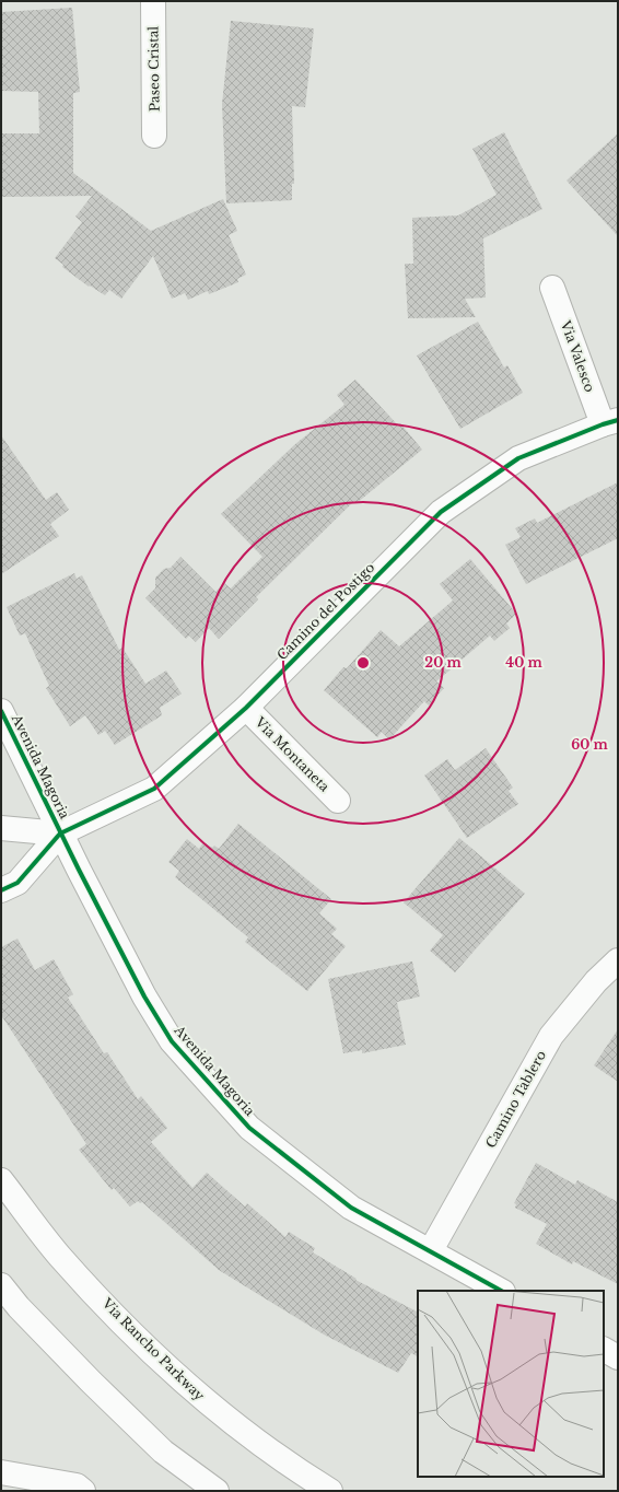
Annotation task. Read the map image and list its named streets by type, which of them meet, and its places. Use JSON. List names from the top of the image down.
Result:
{
  "streets": {
    "street": [
      "Paseo Cristal",
      "Via Valesco",
      "Camino del Postigo",
      "Via Montaneta",
      "Avenida Magoria",
      "Camino Tablero",
      "Via Rancho Parkway"
    ]
  },
  "crossings": [
    ["Via Valesco", "Camino del Postigo"],
    ["Camino del Postigo", "Via Montaneta"],
    ["Camino del Postigo", "Avenida Magoria"],
    ["Avenida Magoria", "Camino Tablero"]
  ],
  "rings": ["20 m", "40 m", "60 m"]
}
